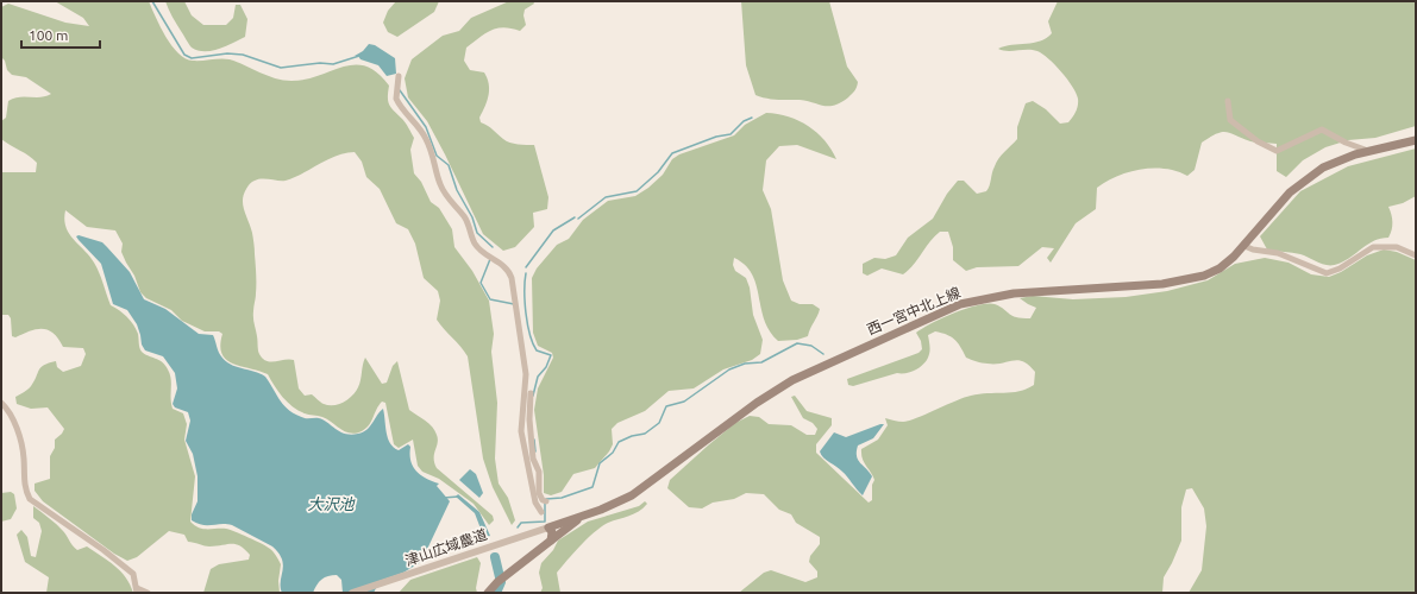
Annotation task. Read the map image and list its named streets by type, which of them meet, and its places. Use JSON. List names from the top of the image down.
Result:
{
  "streets": {
    "main road": ["西一宮中北上線"],
    "street": ["津山広域農道"]
  },
  "crossings": [
    ["西一宮中北上線", "津山広域農道"]
  ],
  "water": ["大沢池"],
  "scale_bar": "100 m"
}
